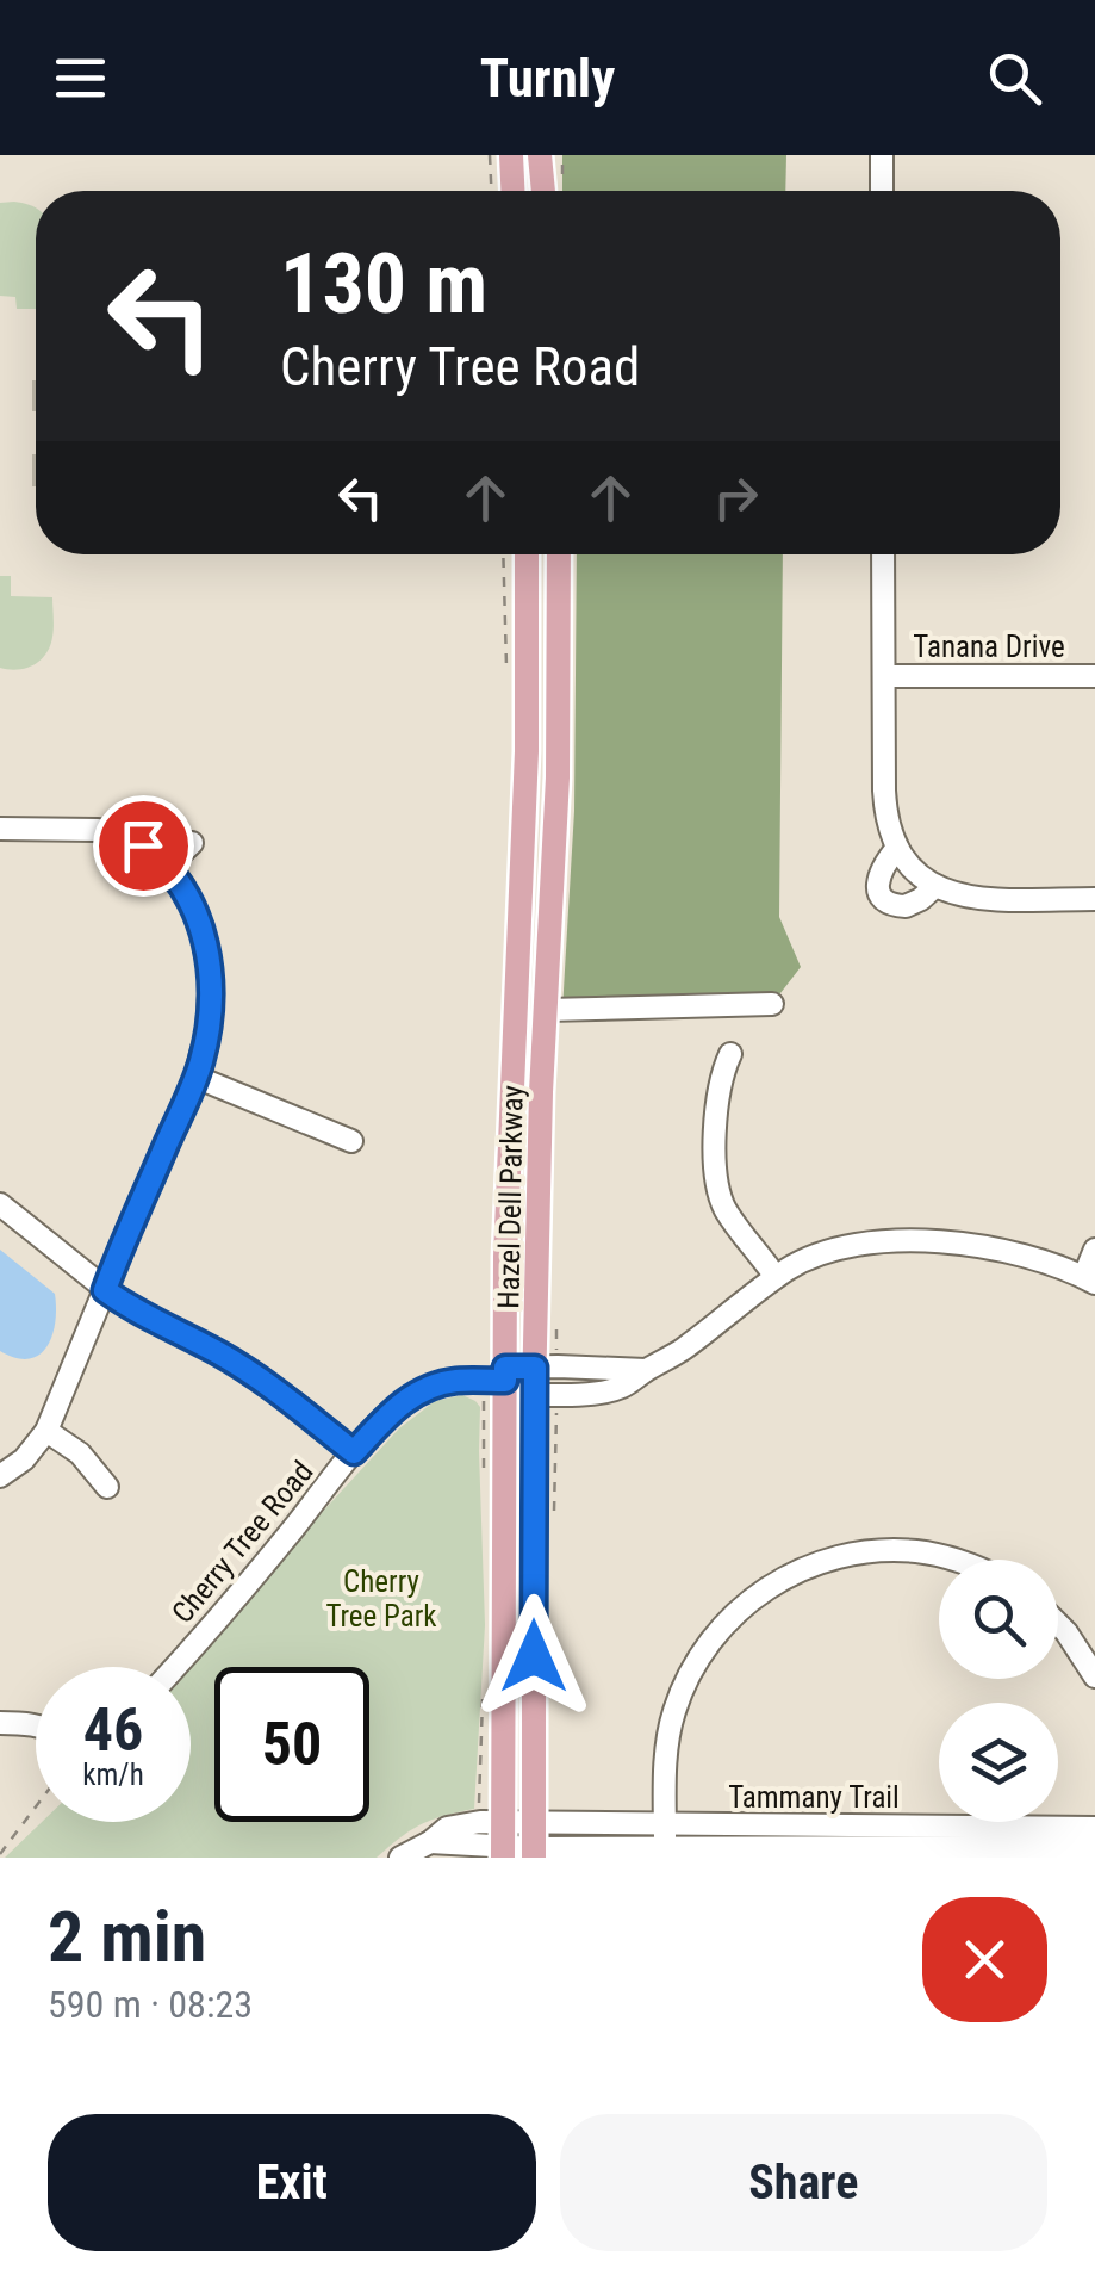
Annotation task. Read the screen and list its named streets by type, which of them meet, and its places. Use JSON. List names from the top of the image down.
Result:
{
  "streets": {
    "main road": ["Hazel Dell Parkway"],
    "street": ["Tanana Drive", "Cherry Tree Road", "Tammany Trail"]
  },
  "crossings": [
    ["Hazel Dell Parkway", "Cherry Tree Road"],
    ["Hazel Dell Parkway", "Tammany Trail"]
  ],
  "parks": ["Cherry Tree Park"],
  "page": {
    "header": "Turnly",
    "turn": ["130 m", "Cherry Tree Road"],
    "speed": "46 km/h",
    "limit": "50",
    "heading": ["2 min", "590 m · 08:23"],
    "buttons": ["Exit", "Share"]
  }
}
